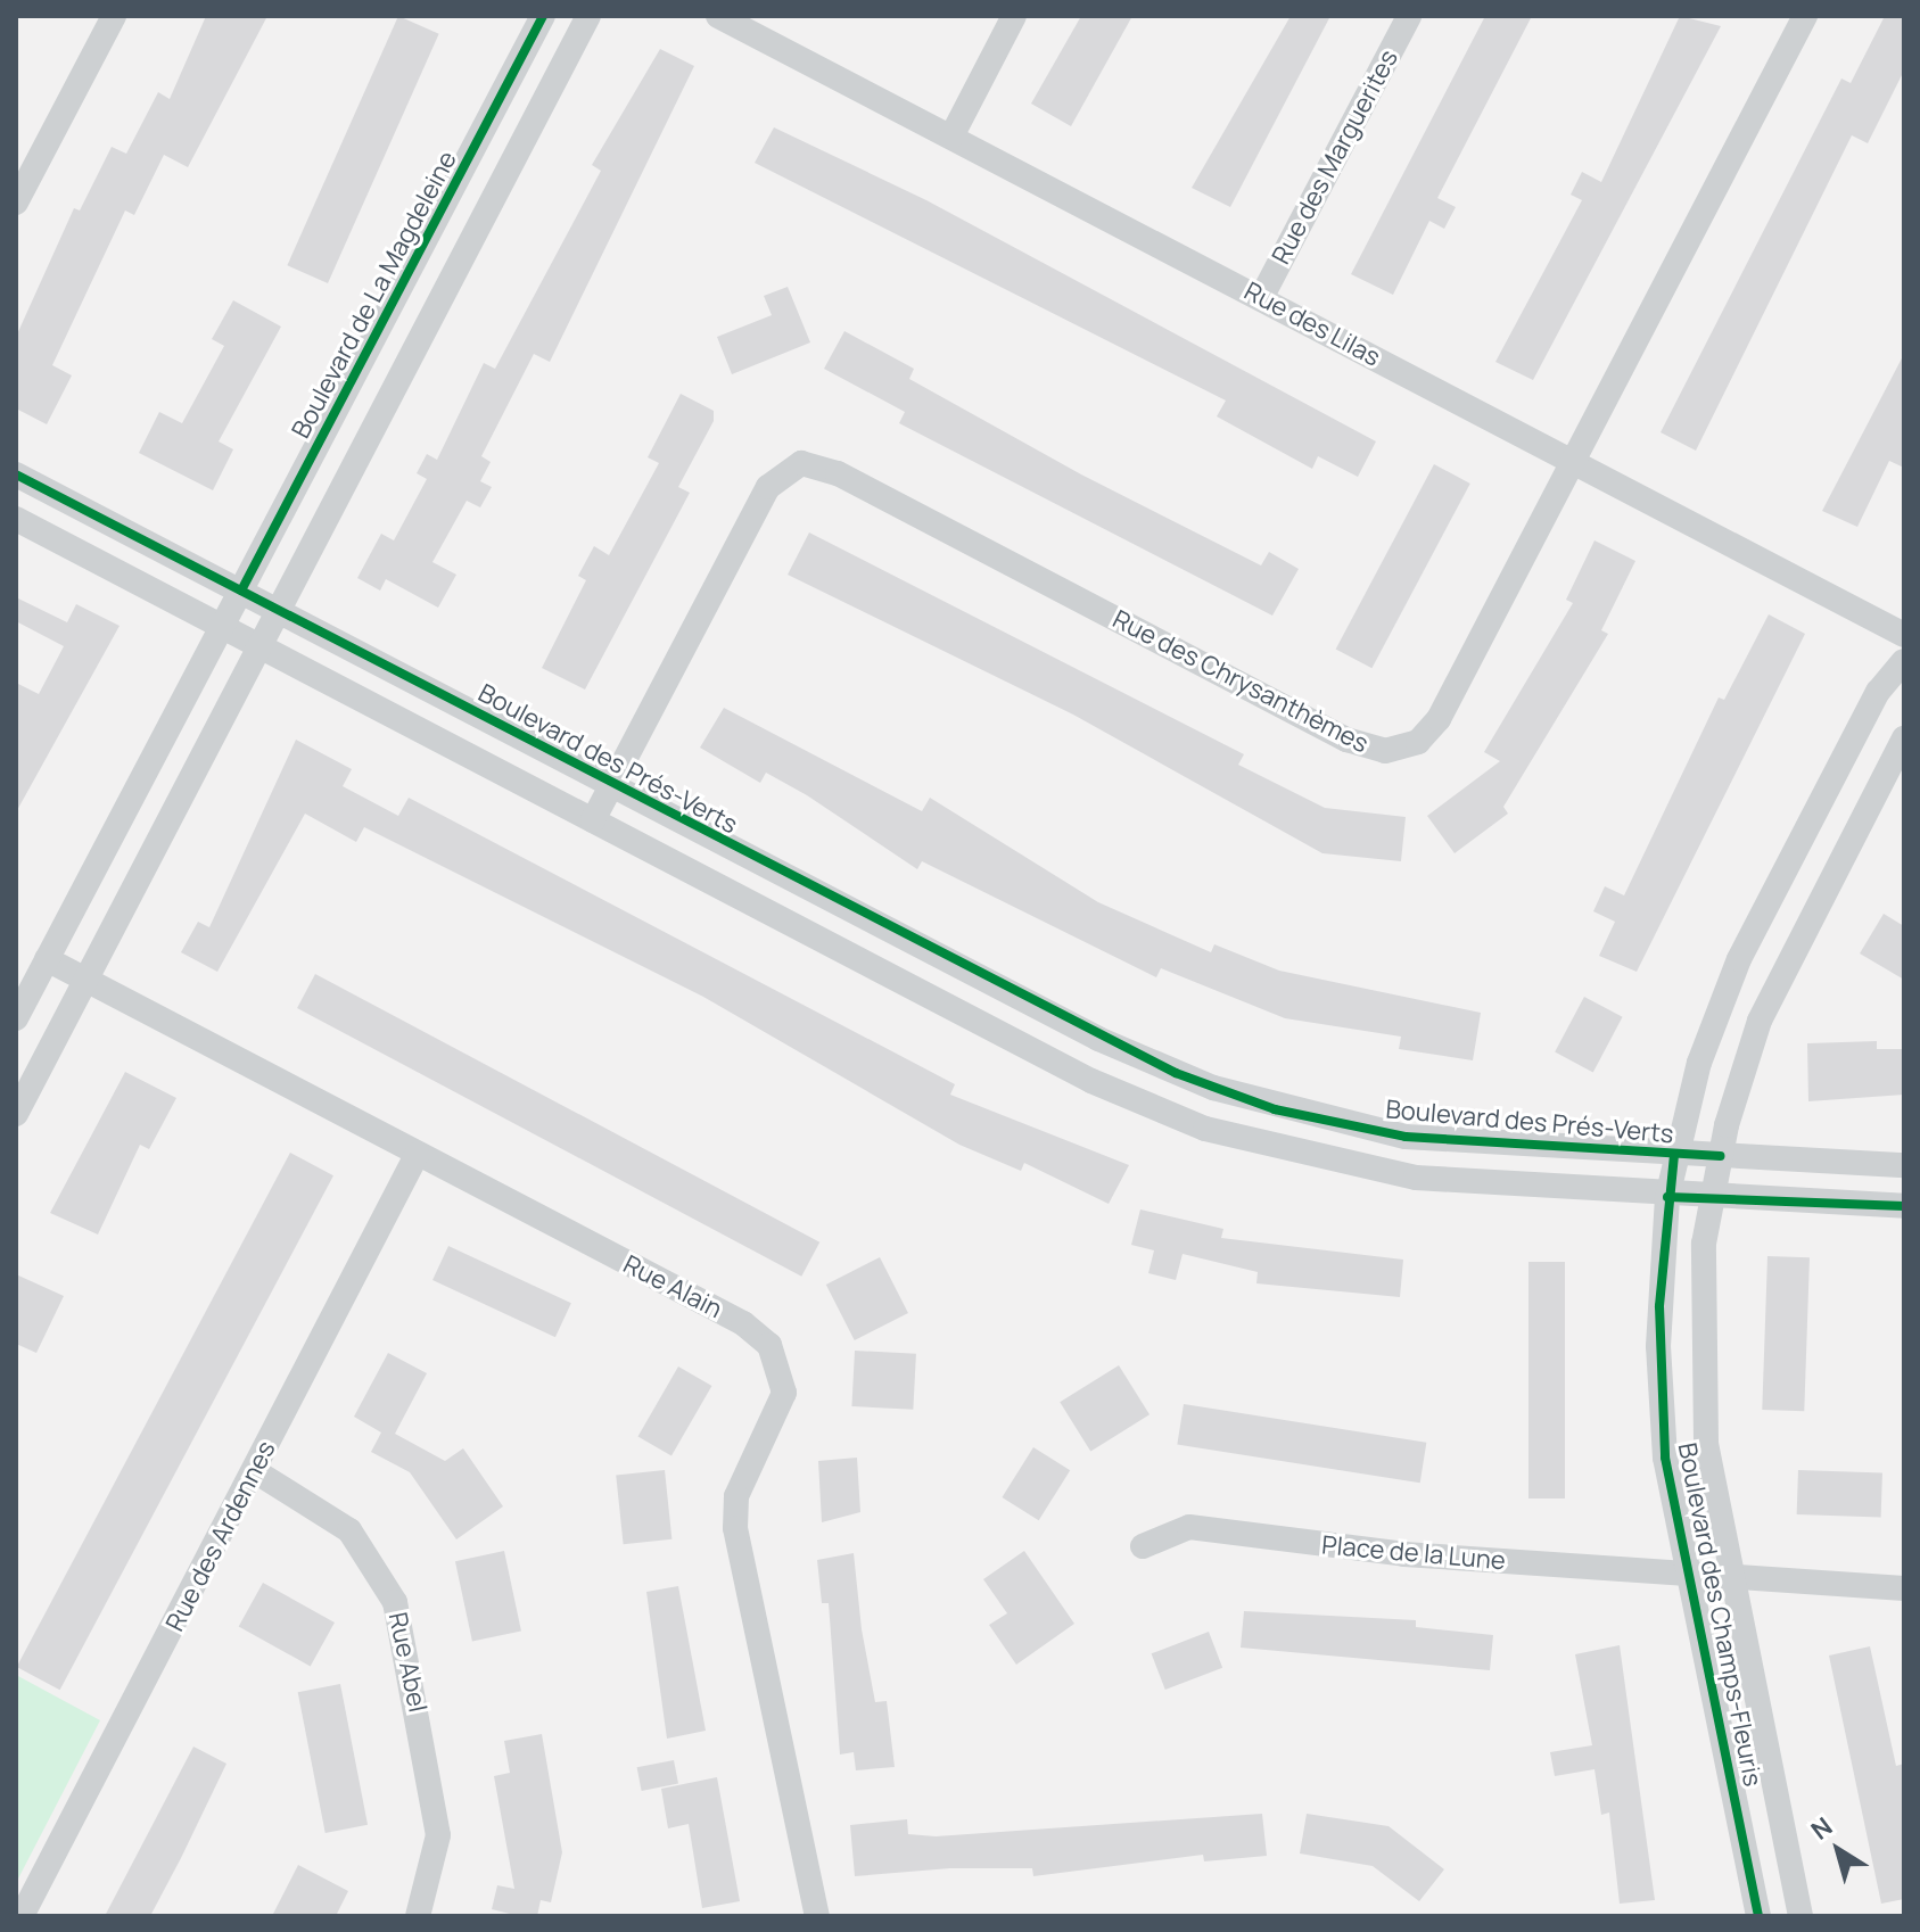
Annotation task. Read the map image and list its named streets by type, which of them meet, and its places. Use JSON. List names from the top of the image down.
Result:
{
  "streets": {
    "street": [
      "Rue des Marguerites",
      "Boulevard de La Magdeleine",
      "Rue des Lilas",
      "Rue des Chrysanthèmes",
      "Boulevard des Prés-Verts",
      "Rue Alain",
      "Rue des Ardennes",
      "Place de la Lune",
      "Boulevard des Champs-Fleuris",
      "Rue Abel"
    ]
  },
  "crossings": [
    ["Rue des Marguerites", "Rue des Lilas"],
    ["Boulevard de La Magdeleine", "Boulevard des Prés-Verts"],
    ["Boulevard de La Magdeleine", "Rue Alain"],
    ["Rue des Lilas", "Rue des Chrysanthèmes"],
    ["Rue des Chrysanthèmes", "Boulevard des Prés-Verts"],
    ["Boulevard des Prés-Verts", "Boulevard des Champs-Fleuris"],
    ["Rue Alain", "Rue des Ardennes"],
    ["Rue des Ardennes", "Rue Abel"],
    ["Place de la Lune", "Boulevard des Champs-Fleuris"]
  ],
  "north": "top left"
}
